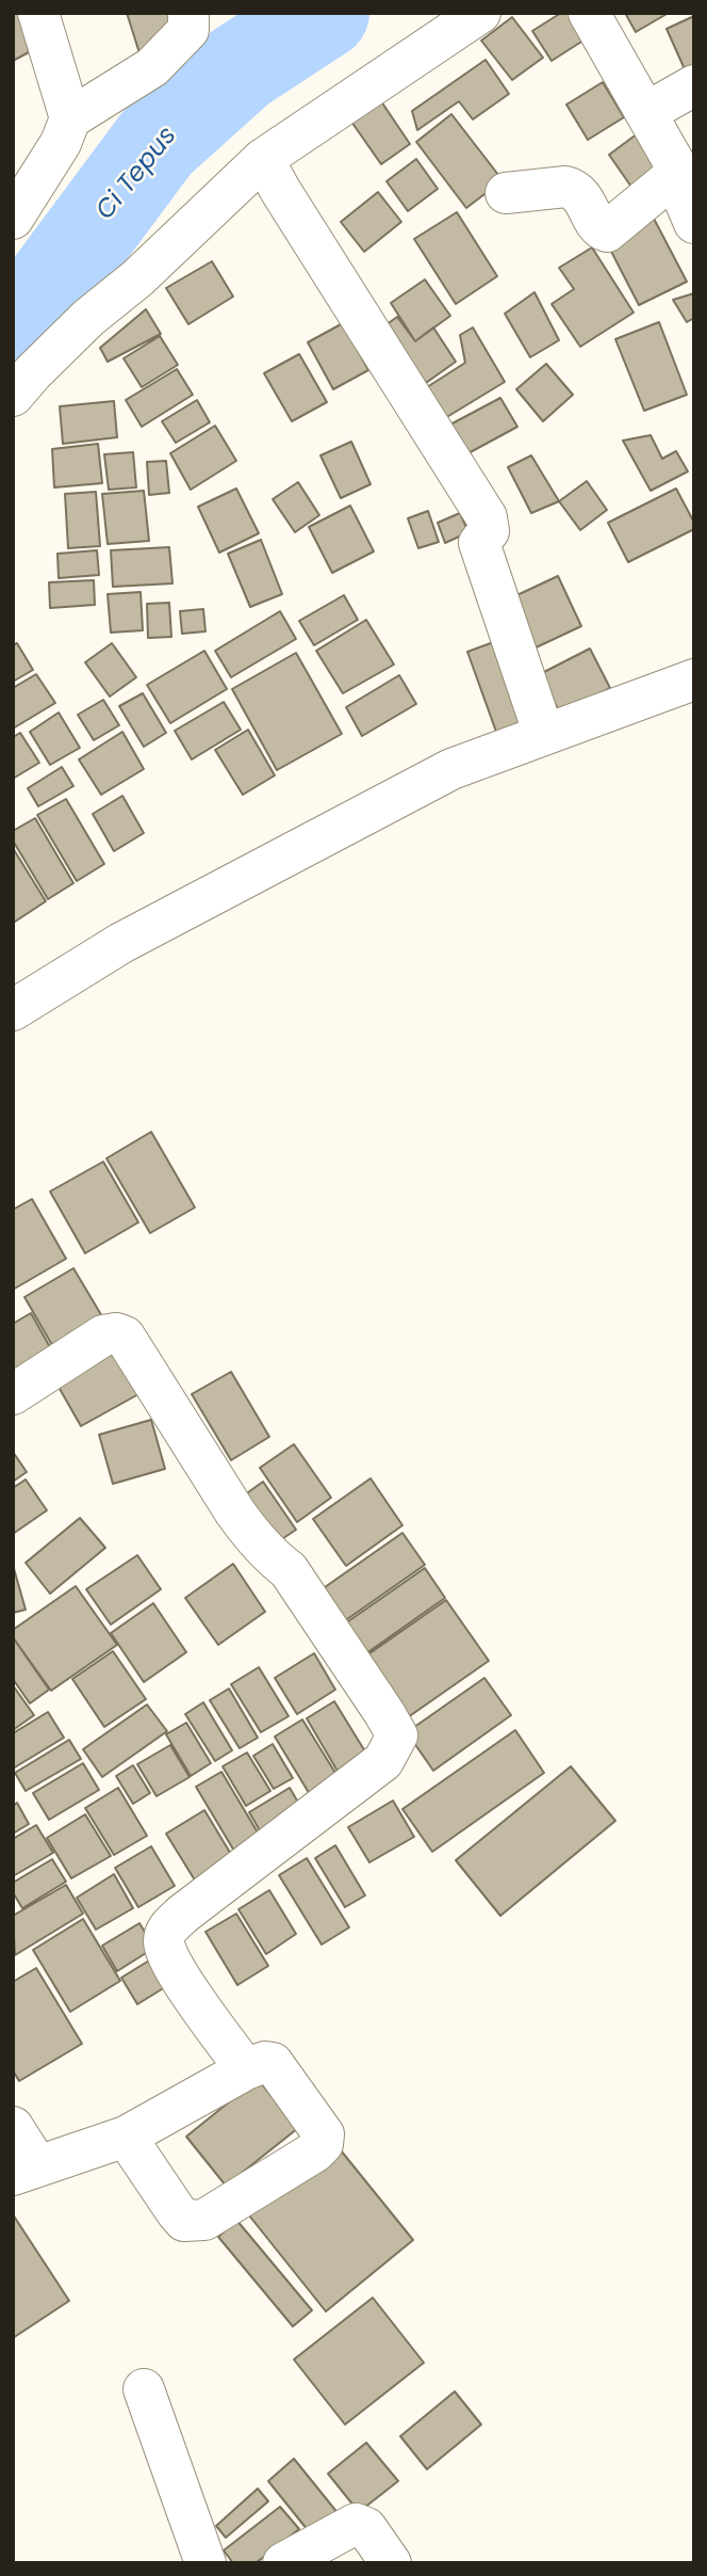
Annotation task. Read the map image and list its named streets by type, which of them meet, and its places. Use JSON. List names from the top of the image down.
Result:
{
  "water": ["Ci Tepus"]
}
